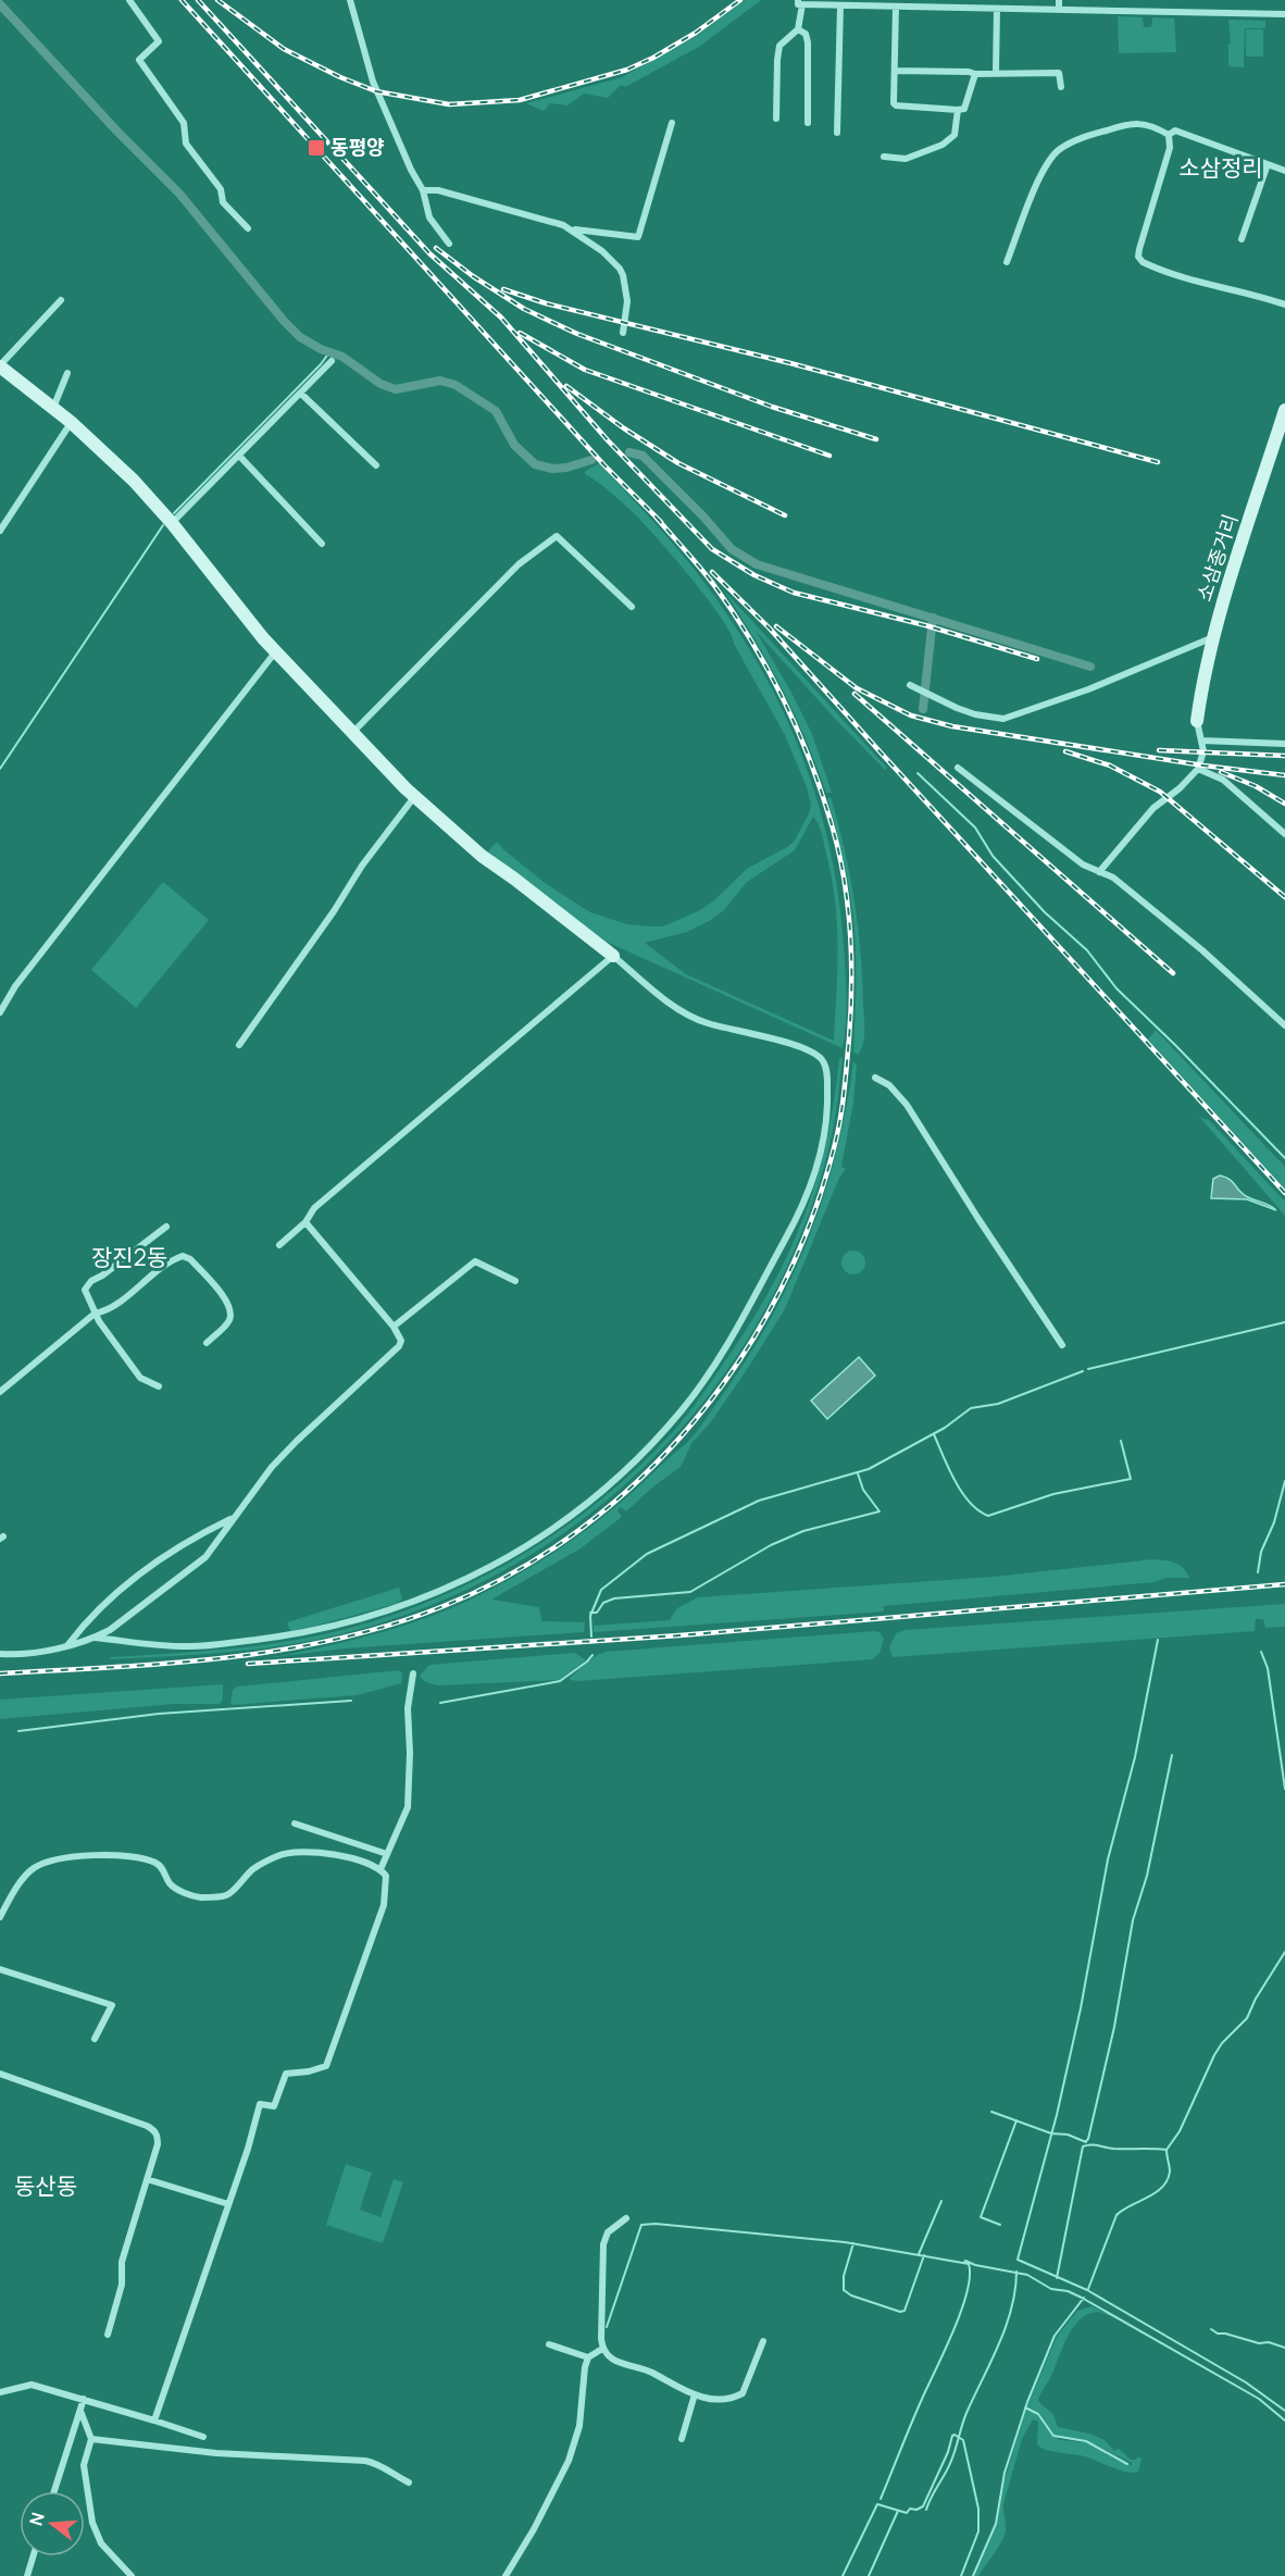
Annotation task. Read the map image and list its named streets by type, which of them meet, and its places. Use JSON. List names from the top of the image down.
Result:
{
  "streets": {
    "street": ["소삼종거리"]
  },
  "districts": ["소삼정리", "장진2동", "동산동"],
  "places": {
    "transit": ["동평양"]
  },
  "north": "left"
}
